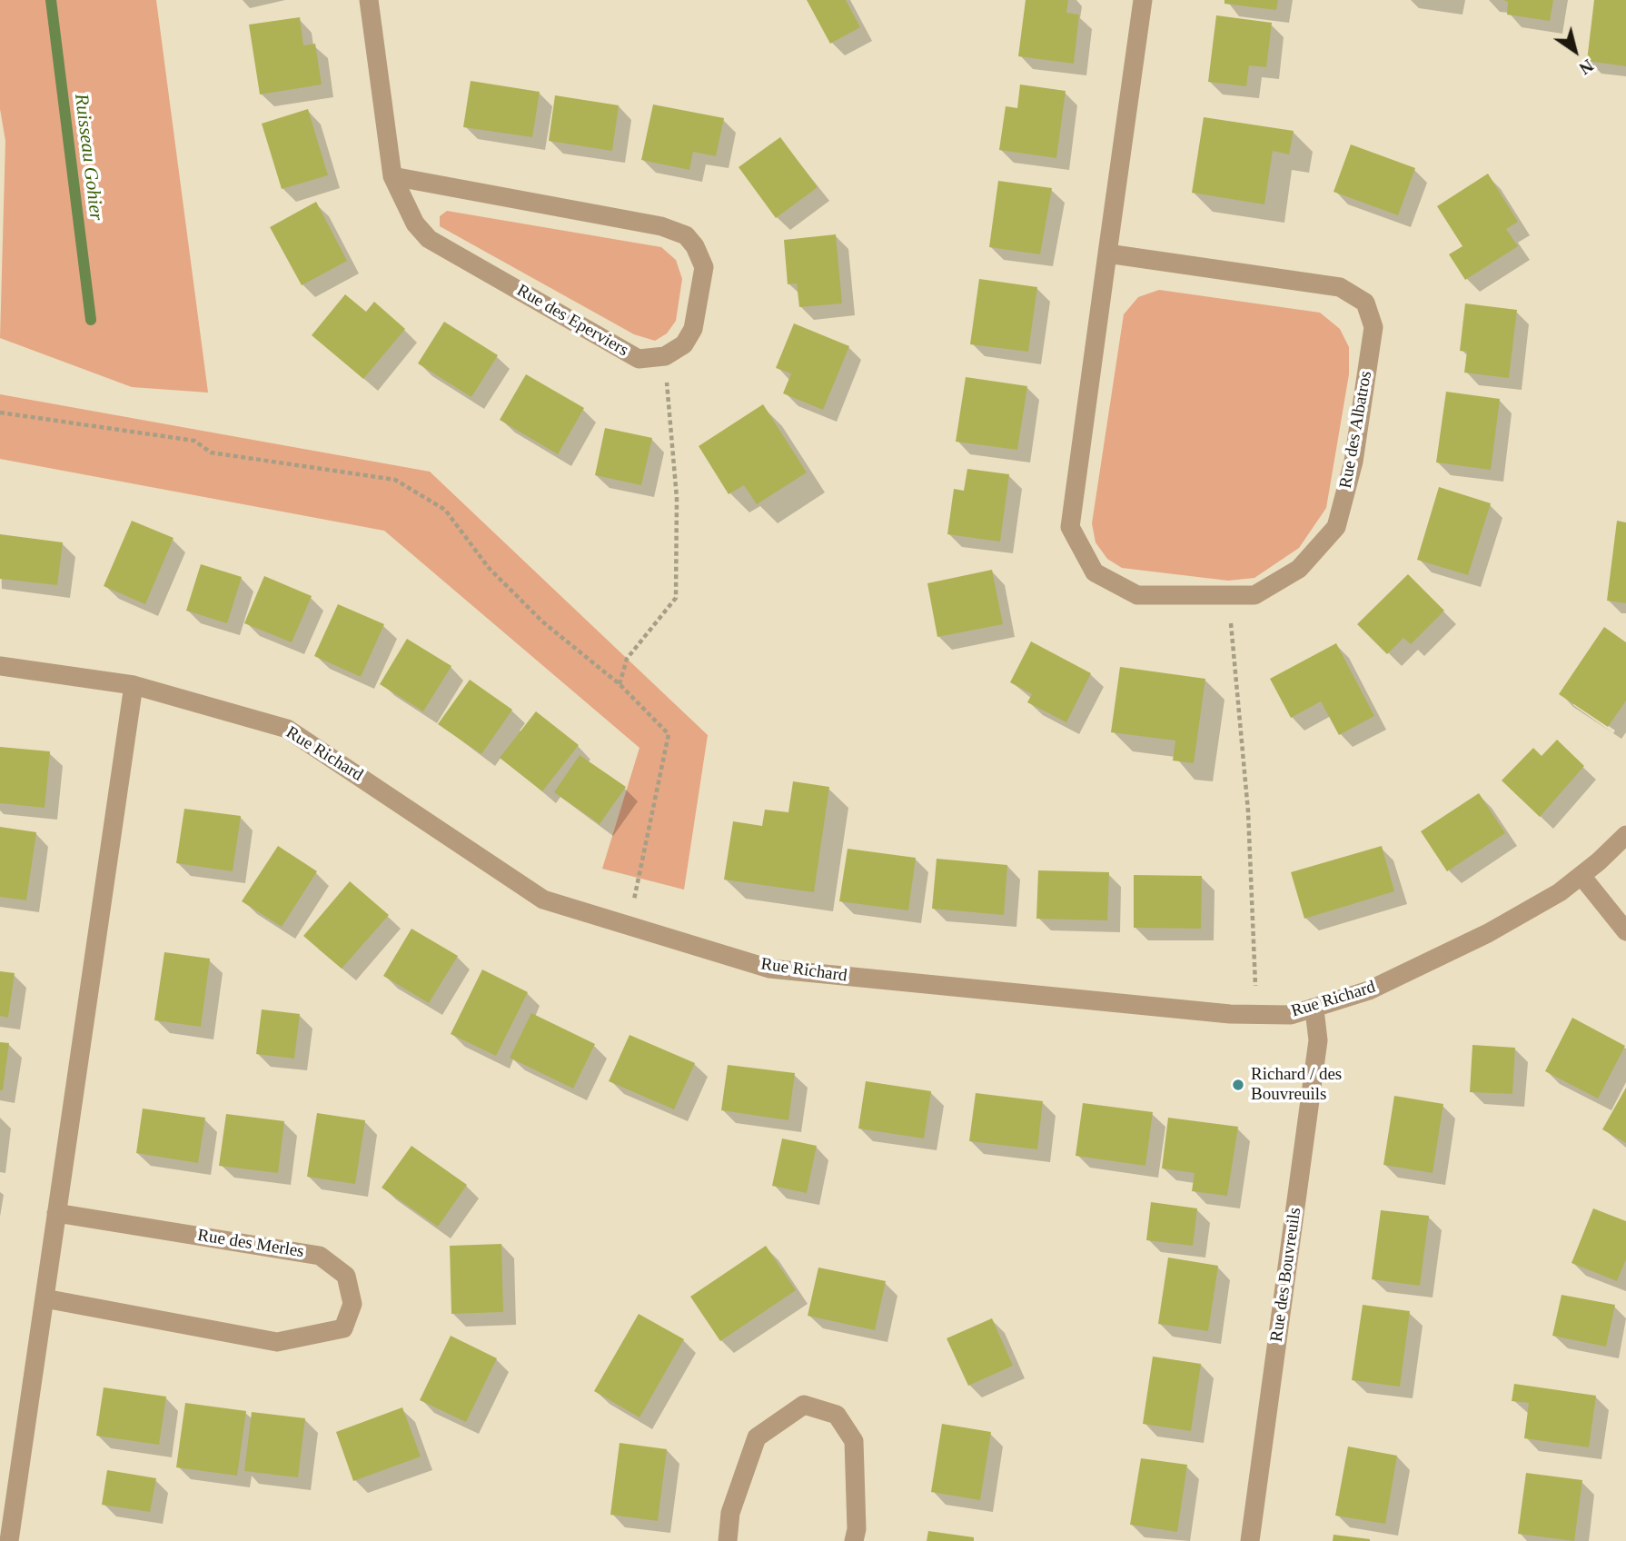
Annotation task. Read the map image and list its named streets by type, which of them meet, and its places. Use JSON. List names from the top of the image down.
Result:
{
  "streets": {
    "street": [
      "Rue des Eperviers",
      "Rue des Albatros",
      "Rue Richard",
      "Rue des Merles",
      "Rue des Bouvreuils"
    ]
  },
  "crossings": [
    ["Rue Richard", "Rue des Bouvreuils"]
  ],
  "water": ["Ruisseau Gohier"],
  "places": ["Richard / des Bouvreuils"],
  "north": "bottom right"
}
